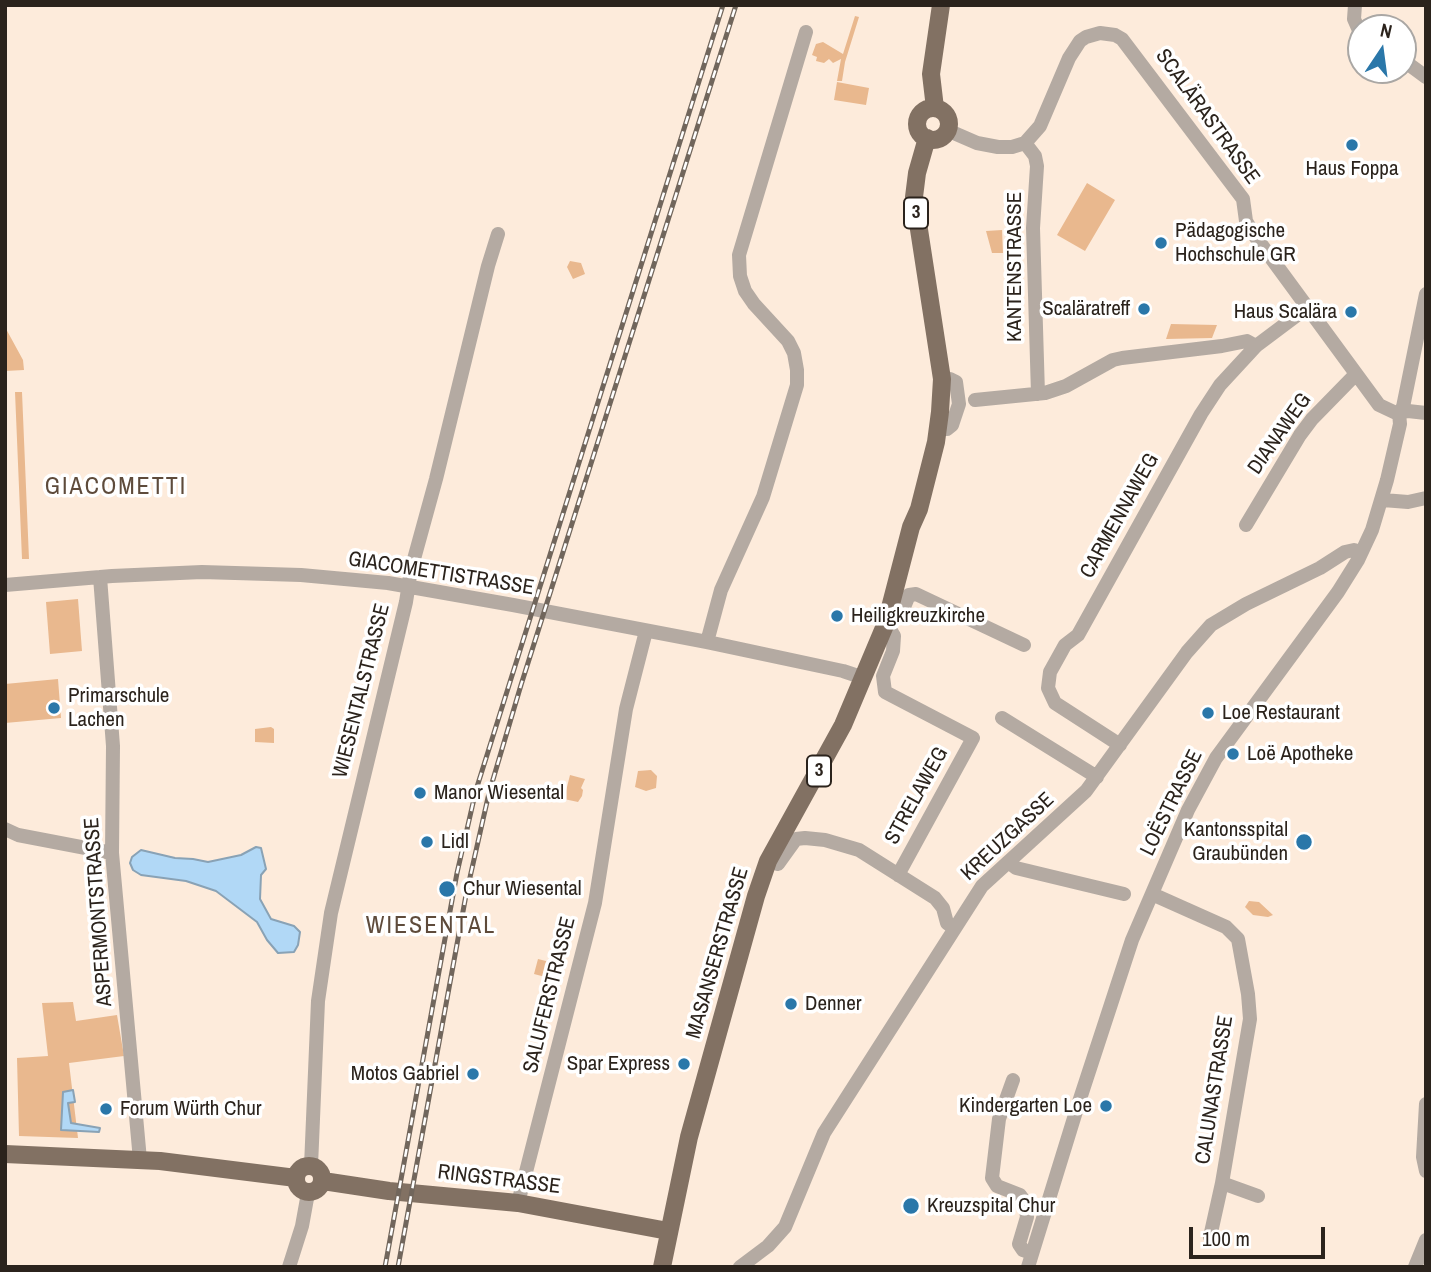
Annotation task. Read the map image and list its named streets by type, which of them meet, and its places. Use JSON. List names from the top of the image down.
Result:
{
  "streets": {
    "main road": ["3", "MASANSERSTRASSE", "RINGSTRASSE"],
    "street": [
      "SCALÄRASTRASSE",
      "KANTENSTRASSE",
      "DIANAWEG",
      "CARMENNAWEG",
      "GIACOMETTISTRASSE",
      "WIESENTALSTRASSE",
      "STRELAWEG",
      "LOËSTRASSE",
      "KREUZGASSE",
      "ASPERMONTSTRASSE",
      "SALUFERSTRASSE",
      "CALUNASTRASSE"
    ]
  },
  "crossings": [
    ["SCALÄRASTRASSE", "KANTENSTRASSE"],
    ["SCALÄRASTRASSE", "DIANAWEG"],
    ["SCALÄRASTRASSE", "CARMENNAWEG"],
    ["SCALÄRASTRASSE", "LOËSTRASSE"],
    ["3", "MASANSERSTRASSE"],
    ["CARMENNAWEG", "KREUZGASSE"],
    ["GIACOMETTISTRASSE", "WIESENTALSTRASSE"],
    ["GIACOMETTISTRASSE", "ASPERMONTSTRASSE"],
    ["GIACOMETTISTRASSE", "MASANSERSTRASSE"],
    ["GIACOMETTISTRASSE", "SALUFERSTRASSE"],
    ["WIESENTALSTRASSE", "RINGSTRASSE"],
    ["STRELAWEG", "MASANSERSTRASSE"],
    ["LOËSTRASSE", "KREUZGASSE"],
    ["LOËSTRASSE", "CALUNASTRASSE"],
    ["MASANSERSTRASSE", "RINGSTRASSE"],
    ["SALUFERSTRASSE", "RINGSTRASSE"]
  ],
  "districts": ["GIACOMETTI", "WIESENTAL"],
  "places": [
    "Haus Foppa",
    "Pädagogische Hochschule GR",
    "Scaläratreff",
    "Haus Scalära",
    "Heiligkreuzkirche",
    "Primarschule Lachen",
    "Loe Restaurant",
    "Loë Apotheke",
    "Manor Wiesental",
    "Lidl",
    "Kantonsspital Graubünden",
    "Chur Wiesental",
    "Denner",
    "Spar Express",
    "Motos Gabriel",
    "Kindergarten Loe",
    "Forum Würth Chur",
    "Kreuzspital Chur"
  ],
  "scale_bar": "100 m",
  "north": "top"
}
